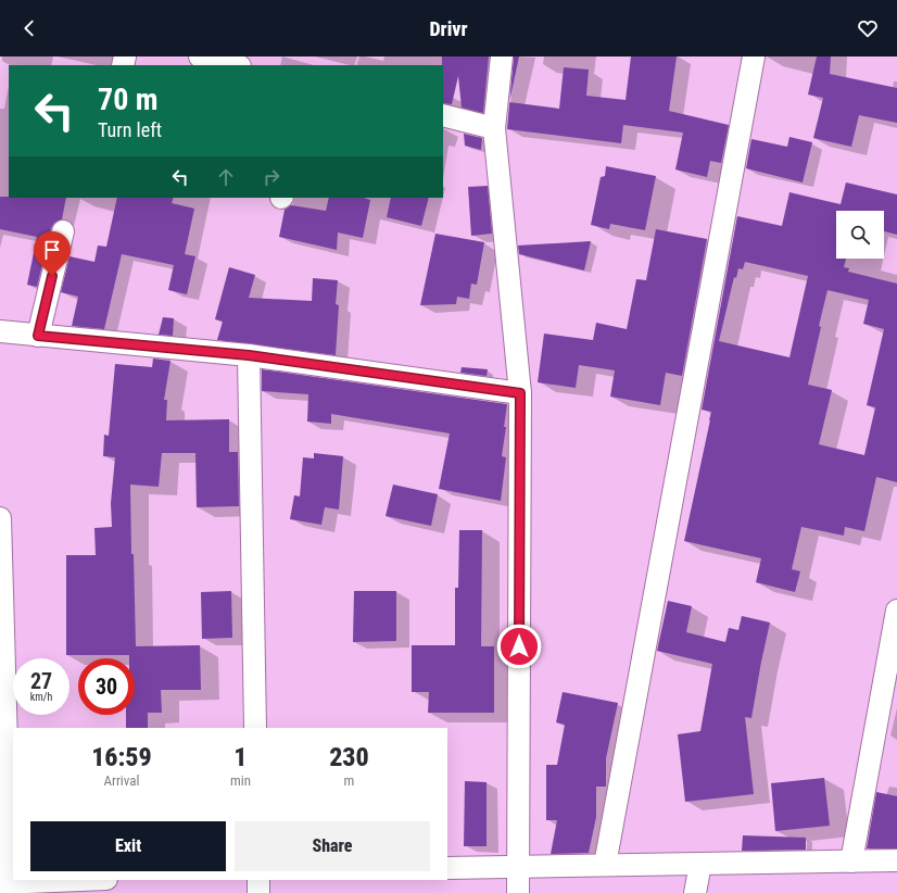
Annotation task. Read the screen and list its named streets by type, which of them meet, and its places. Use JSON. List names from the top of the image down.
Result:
{
  "page": {
    "header": "Drivr",
    "turn": ["70 m", "Turn left"],
    "speed": "27 km/h",
    "limit": "30",
    "eta": [
      "16:59",
      "Arrival",
      "1",
      "min",
      "230",
      "m"
    ],
    "buttons": ["Exit", "Share"]
  }
}
